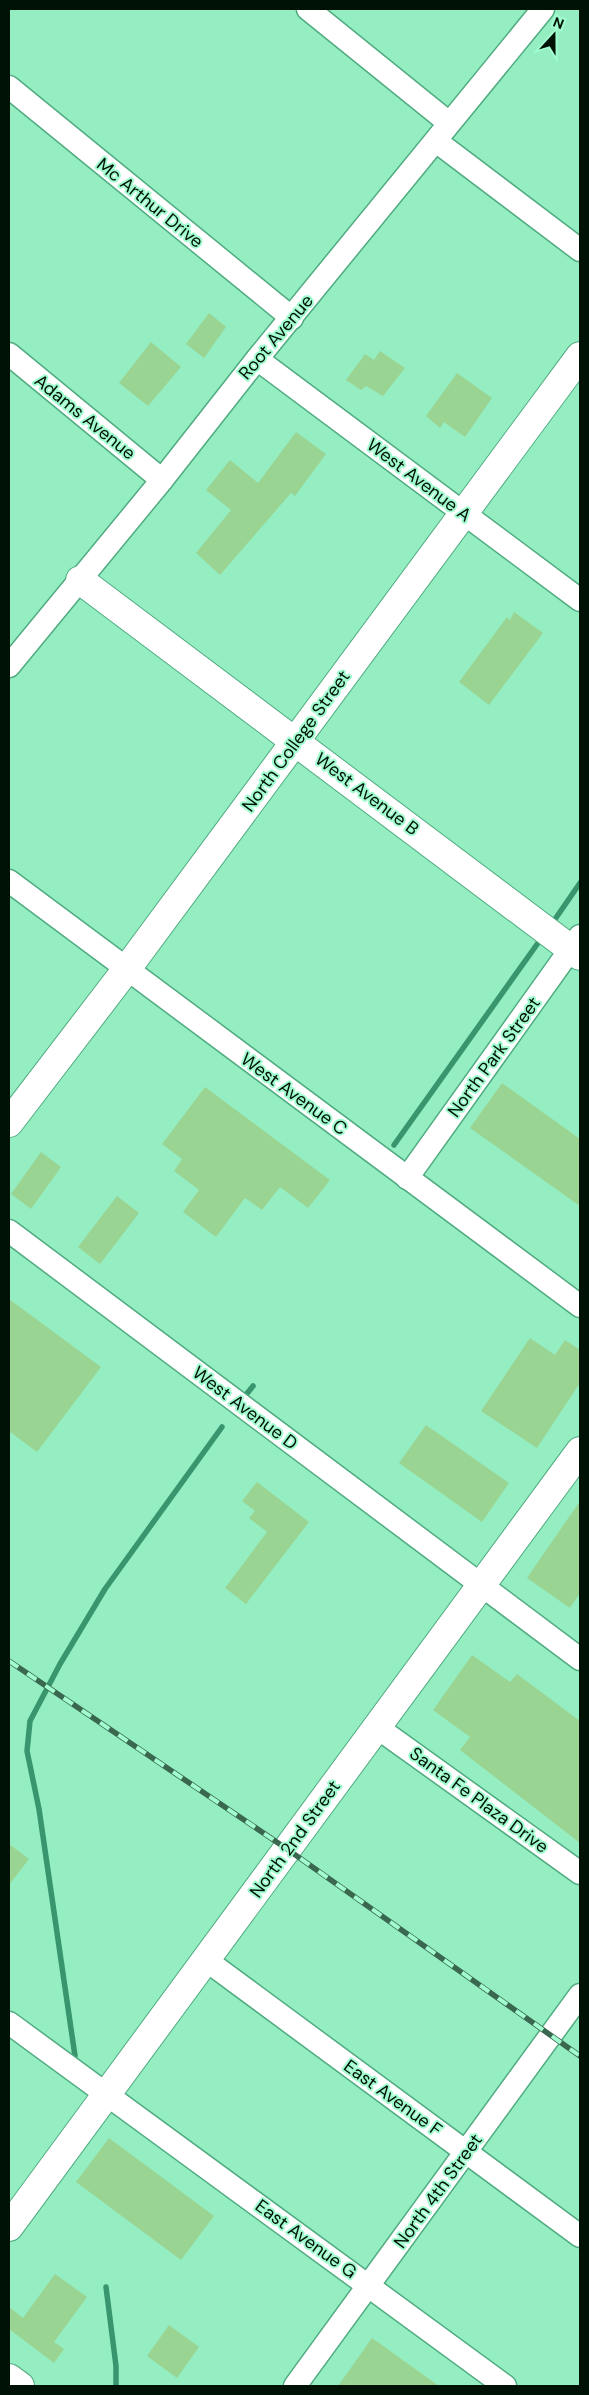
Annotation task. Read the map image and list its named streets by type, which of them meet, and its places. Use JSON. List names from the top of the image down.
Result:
{
  "streets": {
    "street": [
      "Mc Arthur Drive",
      "Root Avenue",
      "Adams Avenue",
      "West Avenue A",
      "North College Street",
      "West Avenue B",
      "North Park Street",
      "West Avenue C",
      "West Avenue D",
      "Santa Fe Plaza Drive",
      "North 2nd Street",
      "East Avenue F",
      "North 4th Street",
      "East Avenue G"
    ]
  },
  "crossings": [
    ["Mc Arthur Drive", "Root Avenue"],
    ["Root Avenue", "Adams Avenue"],
    ["Root Avenue", "West Avenue A"],
    ["Root Avenue", "West Avenue B"],
    ["West Avenue A", "North College Street"],
    ["North College Street", "West Avenue B"],
    ["North College Street", "West Avenue C"],
    ["West Avenue B", "North Park Street"],
    ["North Park Street", "West Avenue C"],
    ["West Avenue D", "North 2nd Street"],
    ["Santa Fe Plaza Drive", "North 2nd Street"],
    ["North 2nd Street", "East Avenue F"],
    ["North 2nd Street", "East Avenue G"],
    ["East Avenue F", "North 4th Street"],
    ["North 4th Street", "East Avenue G"]
  ],
  "north": "top"
}
